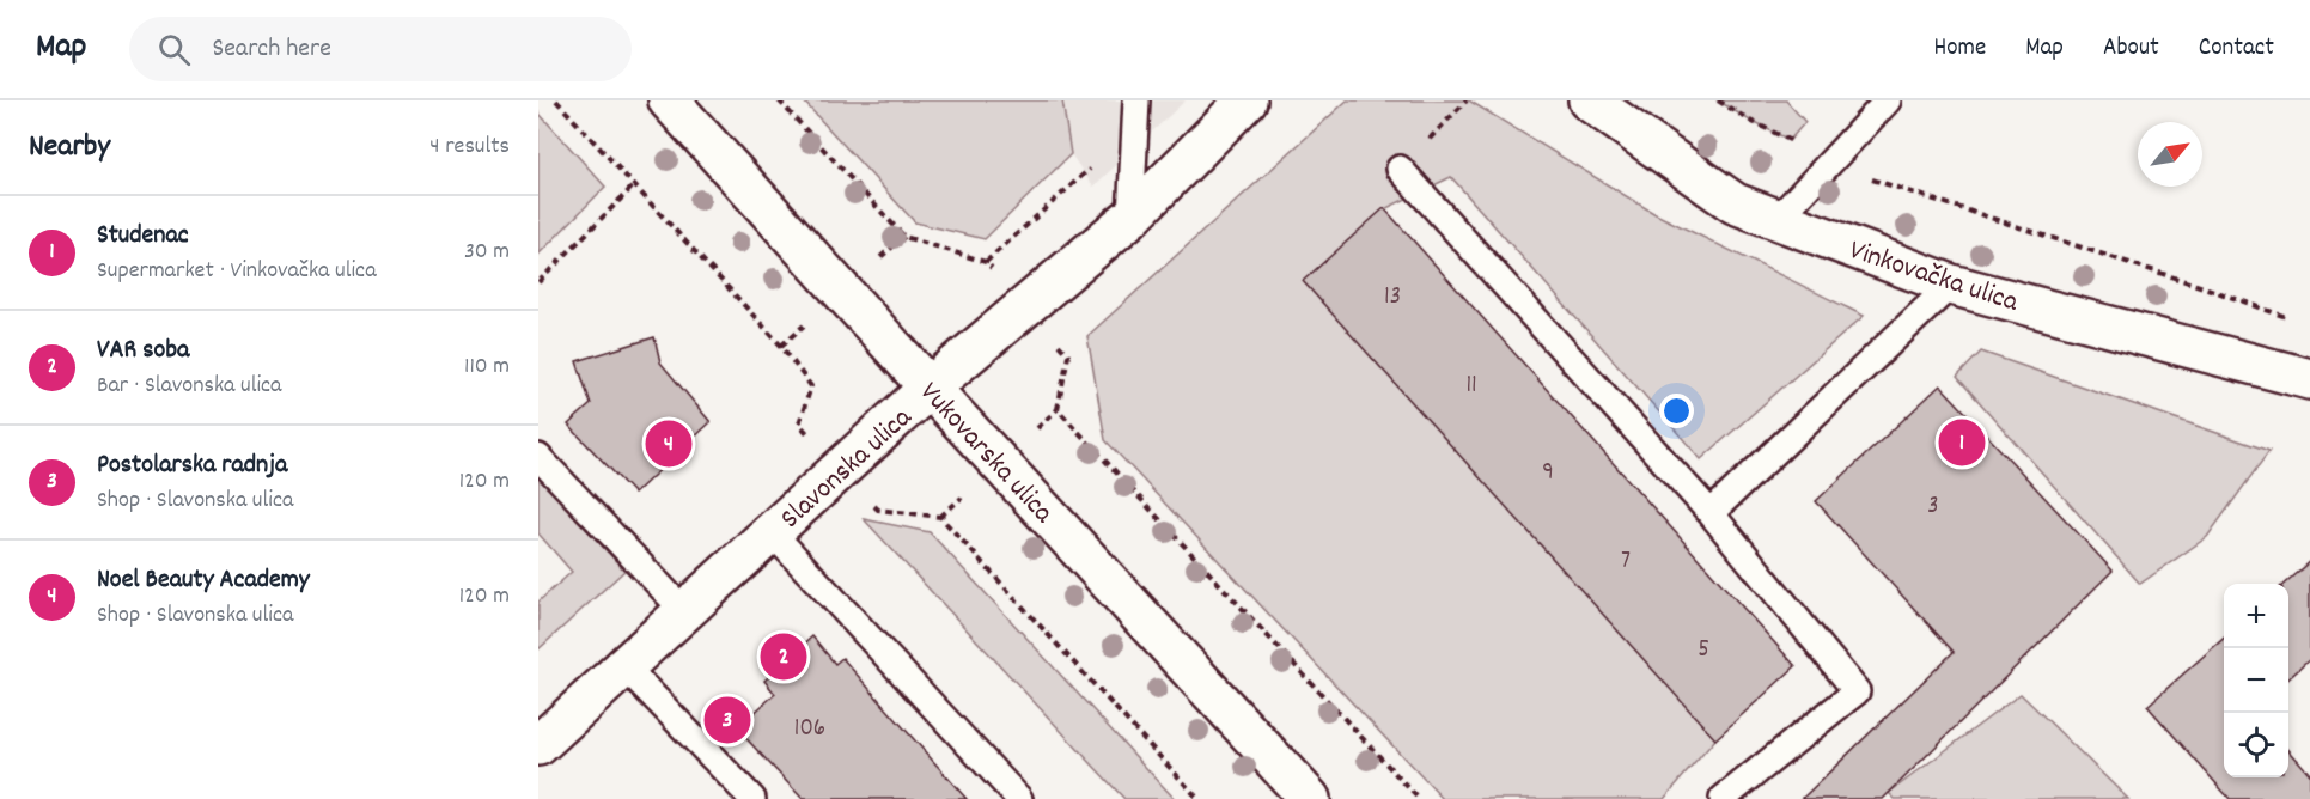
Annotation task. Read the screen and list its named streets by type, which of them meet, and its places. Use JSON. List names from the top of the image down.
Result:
{
  "streets": {
    "street": ["Vinkovačka ulica", "Vukovarska ulica", "Slavonska ulica"]
  },
  "crossings": [
    ["Vukovarska ulica", "Slavonska ulica"]
  ],
  "house_numbers": [
    "13",
    "11",
    "9",
    "3",
    "7",
    "5",
    "106"
  ],
  "north": "top right",
  "page": {
    "header": "Map",
    "search": "Search here",
    "nav": [
      "Home",
      "Map",
      "About",
      "Contact"
    ],
    "heading": ["Nearby", "4 results"],
    "list": [
      {
        "mark": "1",
        "name": "Studenac",
        "note": "Supermarket · Vinkovačka ulica",
        "value": "30 m"
      },
      {
        "mark": "2",
        "name": "VAR soba",
        "note": "Bar · Slavonska ulica",
        "value": "110 m"
      },
      {
        "mark": "3",
        "name": "Postolarska radnja",
        "note": "Shop · Slavonska ulica",
        "value": "120 m"
      },
      {
        "mark": "4",
        "name": "Noel Beauty Academy",
        "note": "Shop · Slavonska ulica",
        "value": "120 m"
      }
    ],
    "pins": [
      "1",
      "4",
      "2",
      "3"
    ],
    "map_buttons": ["+", "−"]
  }
}
